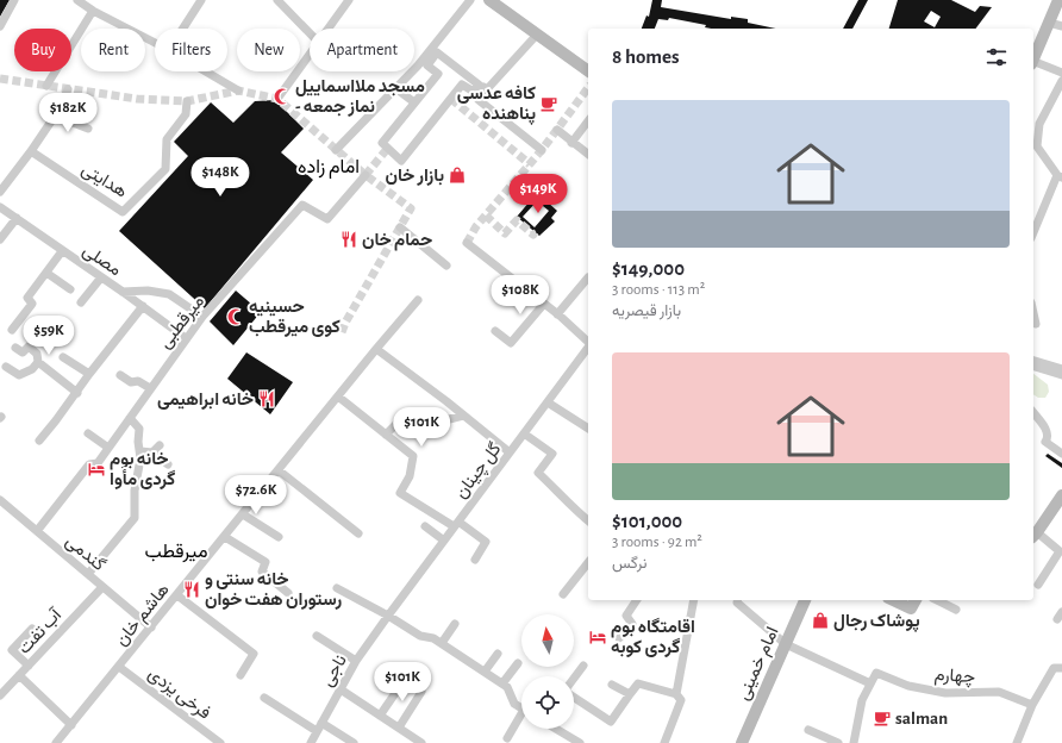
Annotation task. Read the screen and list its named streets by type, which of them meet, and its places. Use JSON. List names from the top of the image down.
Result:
{
  "streets": {
    "main road": ["امام خمینی"],
    "street": [
      "هدایتی",
      "مصلی",
      "میرقطبی",
      "گل چینان",
      "گندمی",
      "هاشم خان",
      "آب تفت",
      "ناجی",
      "چهارم",
      "فرخی یزدی"
    ]
  },
  "crossings": [
    ["مصلی", "میرقطبی"],
    ["میرقطبی", "گندمی"],
    ["گل چینان", "ناجی"],
    ["گندمی", "هاشم خان"],
    ["گندمی", "آب تفت"],
    ["هاشم خان", "فرخی یزدی"]
  ],
  "districts": ["امام زاده", "میرقطب"],
  "places": {
    "mosque": ["مسجد ملااسماییل - نماز جمعه", "حسینیه کوی میرقطب"],
    "cafe": ["کافه عدسی پناهنده", "salman"],
    "shop": ["بازار خان", "پوشاک رجال"],
    "restaurant": ["حمام خان", "خانه ابراهیمی", "خانه سنتی و رستوران هفت خوان"],
    "hotel": ["خانه بوم گردی مأوا", "اقامتگاه بوم گردی کوبه"]
  },
  "north": "top",
  "page": {
    "chip": [
      "Buy",
      "Rent",
      "Filters",
      "New",
      "Apartment"
    ],
    "heading": "8 homes",
    "list": [
      {
        "name": "$149,000",
        "note": "3 rooms · 113 m² · بازار قیصریه"
      },
      {
        "name": "$101,000",
        "note": "3 rooms · 92 m² · نرگس"
      }
    ],
    "price": [
      "$182K",
      "$148K",
      "$149K",
      "$108K",
      "$59K",
      "$101K",
      "$72.6K",
      "$101K"
    ]
  }
}
